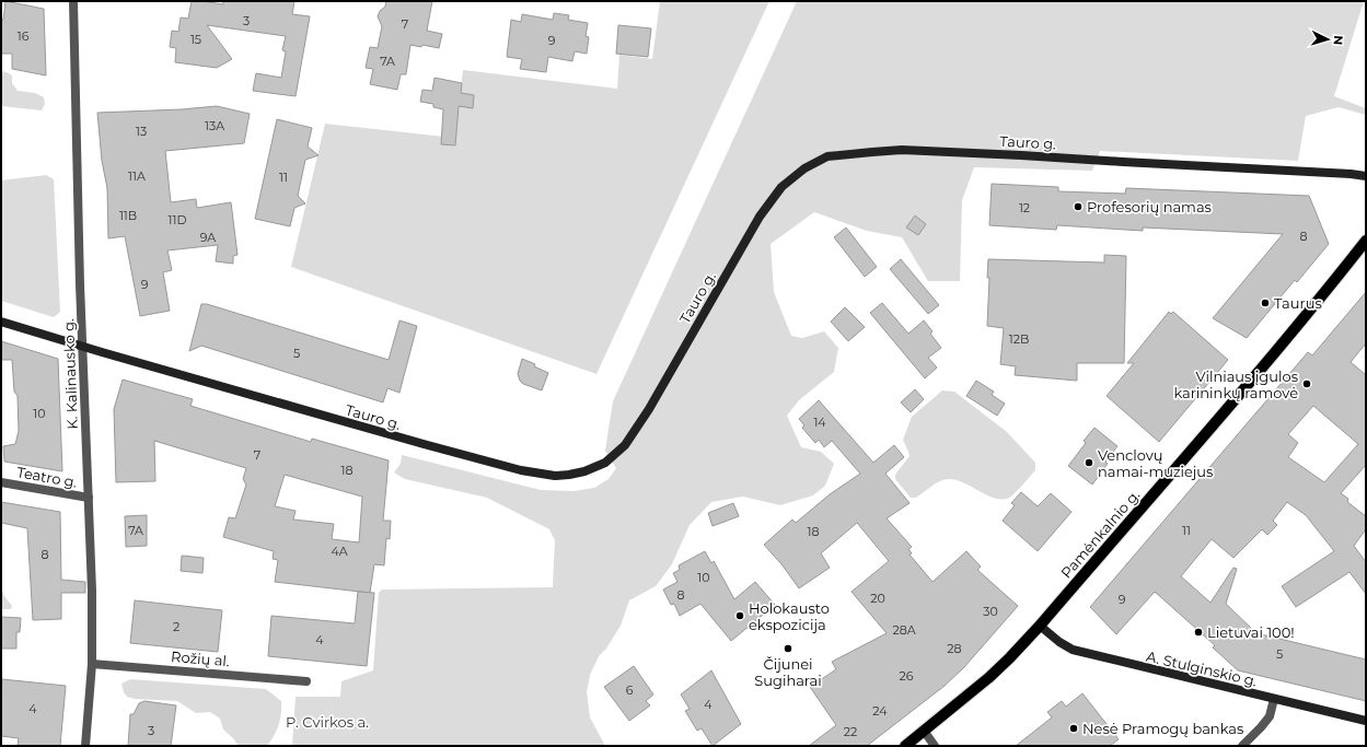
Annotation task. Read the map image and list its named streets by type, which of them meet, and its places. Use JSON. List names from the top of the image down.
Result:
{
  "streets": {
    "main road": ["Tauro g.", "Pamėnkalnio g.", "A. Stulginskio g."],
    "street": ["K. Kalinausko g.", "Teatro g.", "Rožių al."]
  },
  "crossings": [
    ["Tauro g.", "K. Kalinausko g."],
    ["K. Kalinausko g.", "Teatro g."],
    ["K. Kalinausko g.", "Rožių al."],
    ["Pamėnkalnio g.", "A. Stulginskio g."]
  ],
  "parks": ["P. Cvirkos a."],
  "places": [
    "Profesorių namas",
    "Taurus",
    "Vilniaus įgulos karininkų ramovė",
    "Venclovų namai-muziejus",
    "Holokausto ekspozicija",
    "Lietuvai 100!",
    "Čijunei Sugiharai",
    "Nesė Pramogų bankas"
  ],
  "house_numbers": [
    "3",
    "7",
    "16",
    "15",
    "9",
    "7A",
    "13A",
    "13",
    "11A",
    "11",
    "12",
    "11B",
    "11D",
    "8",
    "9A",
    "9",
    "12B",
    "5",
    "10",
    "14",
    "7",
    "18",
    "7A",
    "11",
    "18",
    "4A",
    "8",
    "10",
    "8",
    "20",
    "9",
    "30",
    "2",
    "28A",
    "4",
    "28",
    "5",
    "26",
    "6",
    "4",
    "4",
    "24",
    "3",
    "22"
  ],
  "north": "right"
}
